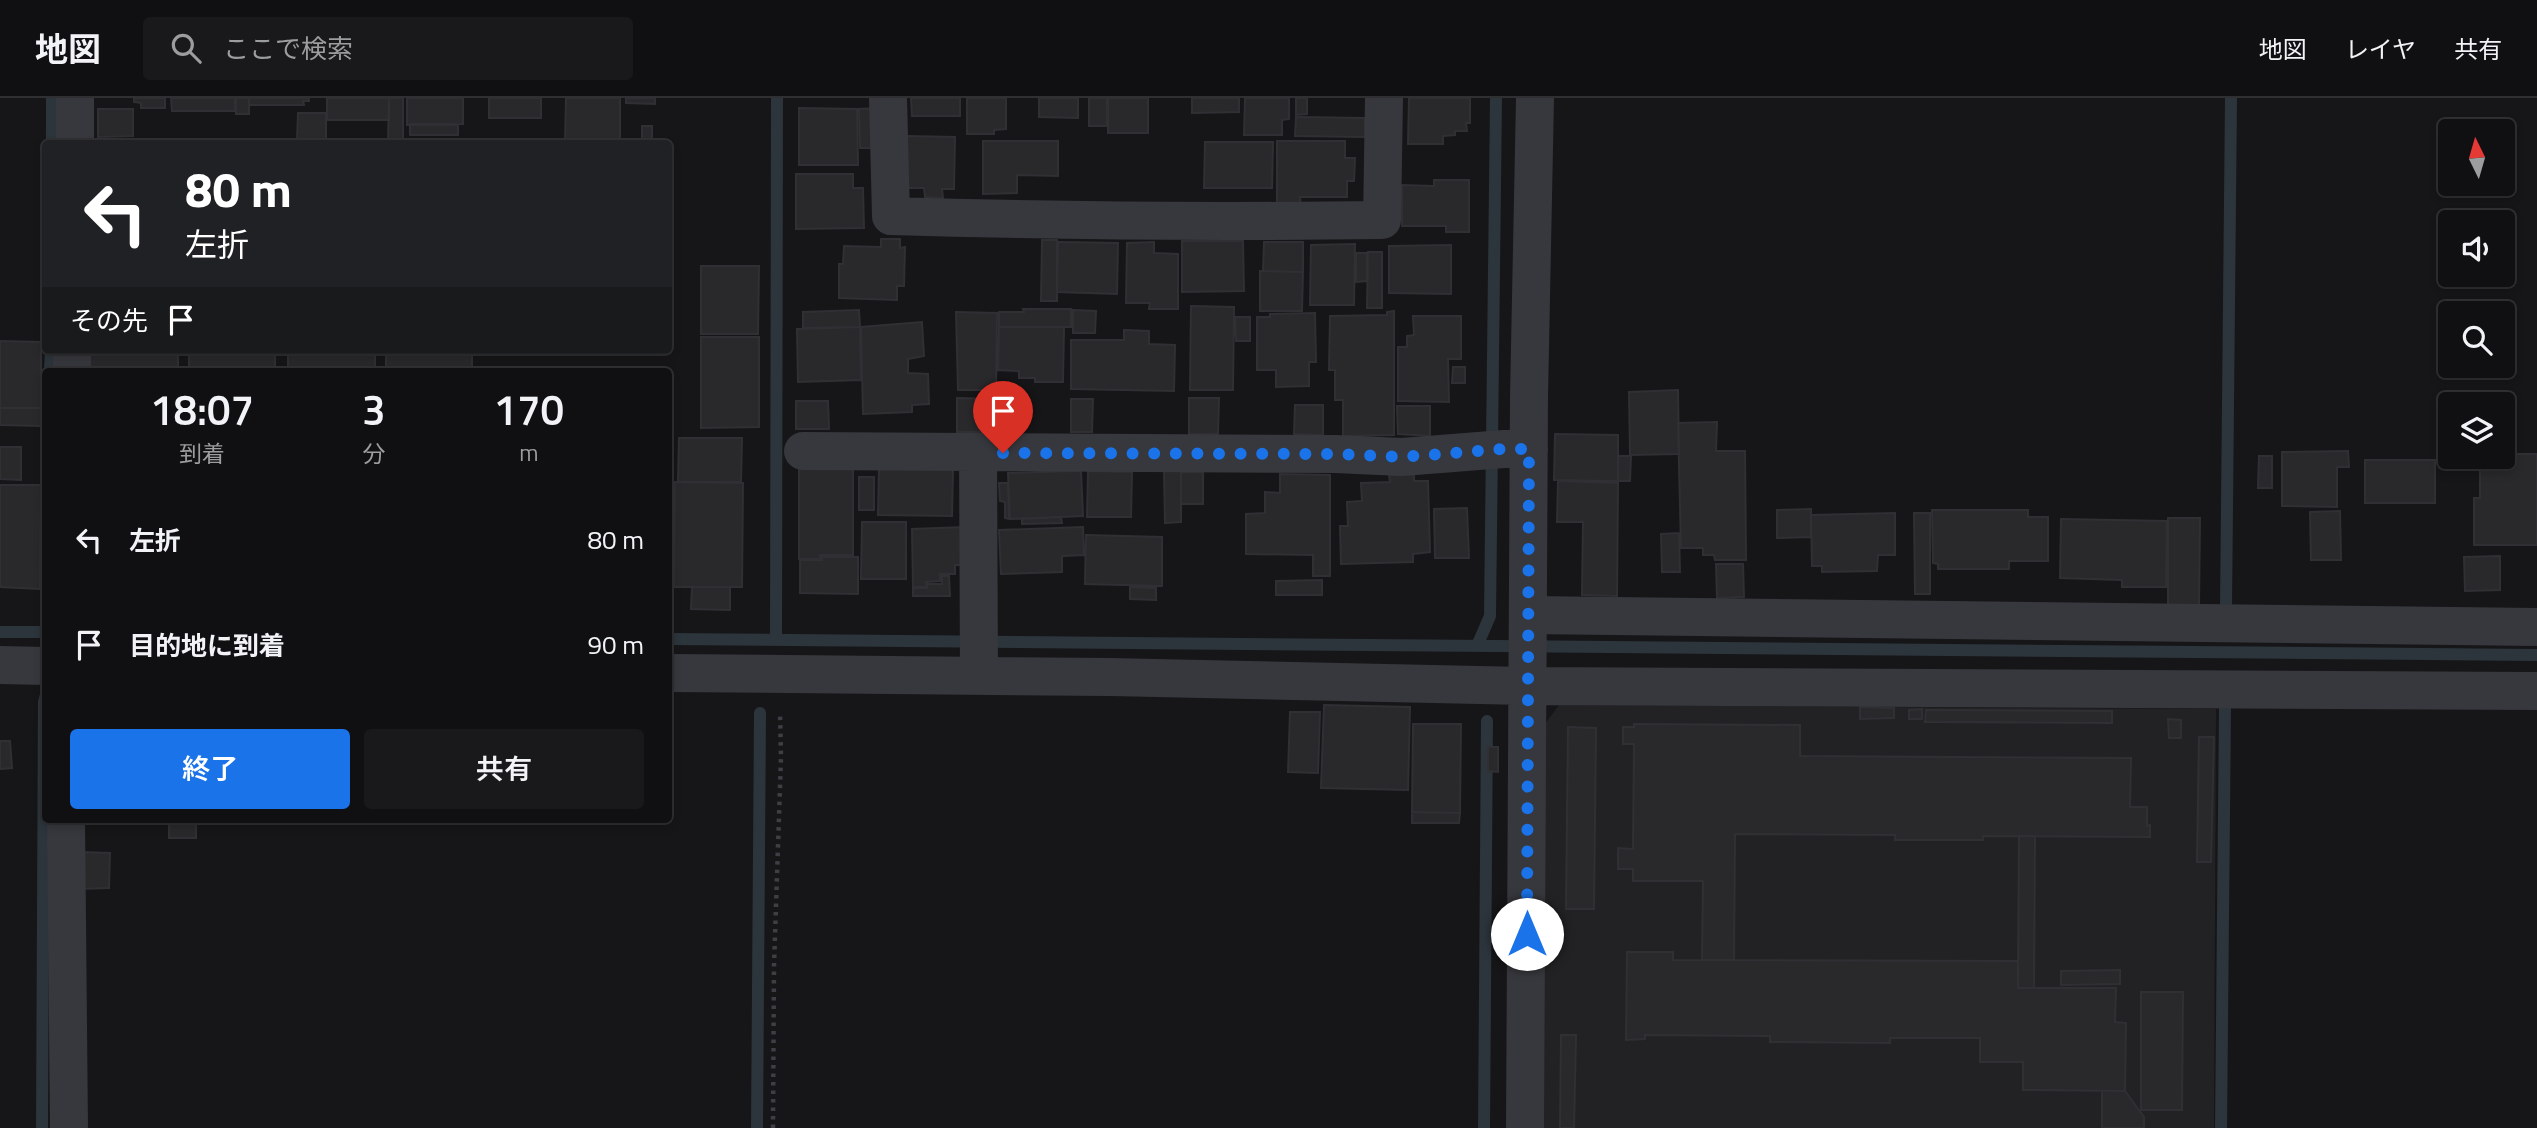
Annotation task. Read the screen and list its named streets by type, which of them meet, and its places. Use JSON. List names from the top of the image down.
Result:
{
  "north": "top",
  "page": {
    "header": "地図",
    "search": "ここで検索",
    "nav": ["地図", "レイヤ", "共有"],
    "turn": ["80 m", "左折"],
    "then": "その先",
    "eta": [
      "18:07",
      "到着",
      "3",
      "分",
      "170",
      "m"
    ],
    "list": [
      {
        "name": "左折",
        "value": "80 m"
      },
      {
        "name": "目的地に到着",
        "value": "90 m"
      }
    ],
    "buttons": ["終了", "共有"]
  }
}
